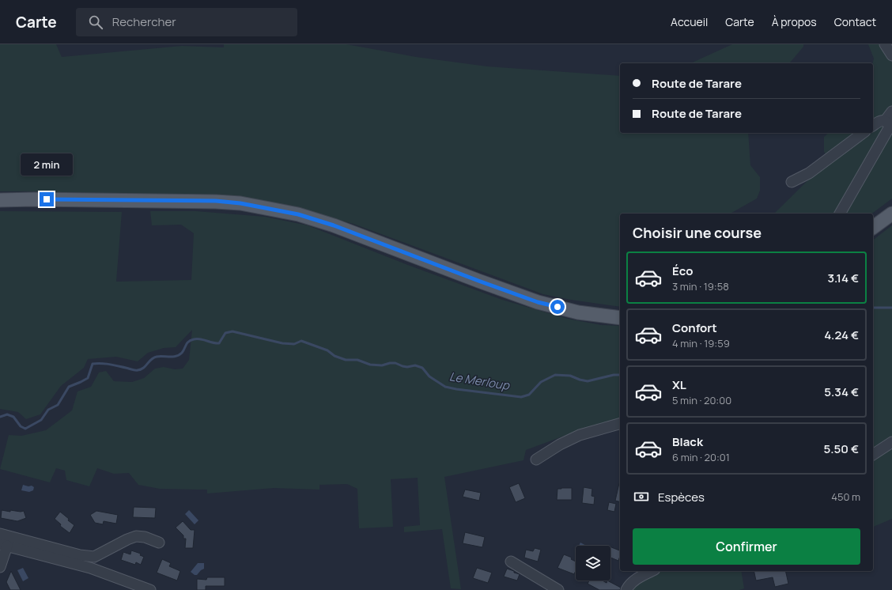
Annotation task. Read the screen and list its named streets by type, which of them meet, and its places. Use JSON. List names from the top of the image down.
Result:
{
  "water": ["Le Merloup"],
  "page": {
    "header": "Carte",
    "search": "Rechercher",
    "nav": [
      "Accueil",
      "Carte",
      "À propos",
      "Contact"
    ],
    "banner": ["Route de Tarare", "Route de Tarare"],
    "bubble": "2 min",
    "heading": "Choisir une course",
    "list": [
      {
        "name": "Éco",
        "note": "3 min · 19:58",
        "value": "3.14 €"
      },
      {
        "name": "Confort",
        "note": "4 min · 19:59",
        "value": "4.24 €"
      },
      {
        "name": "XL",
        "note": "5 min · 20:00",
        "value": "5.34 €"
      },
      {
        "name": "Black",
        "note": "6 min · 20:01",
        "value": "5.50 €"
      }
    ],
    "pay": ["Espèces", "450 m"],
    "buttons": "Confirmer"
  }
}
